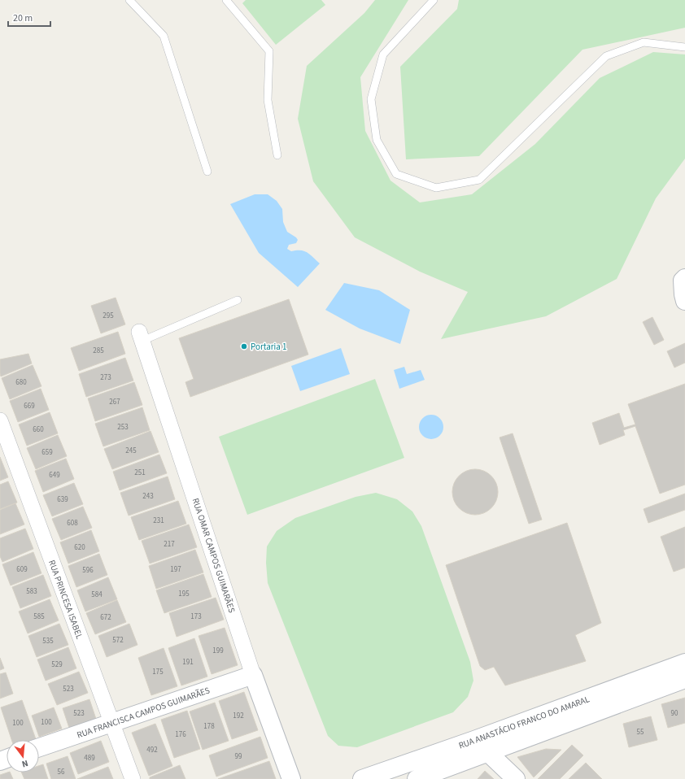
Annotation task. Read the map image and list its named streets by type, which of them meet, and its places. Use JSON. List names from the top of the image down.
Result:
{
  "streets": {
    "street": [
      "RUA OMAR CAMPOS GUIMARÃES",
      "RUA PRINCESA ISABEL",
      "RUA FRANCISCA CAMPOS GUIMARÃES",
      "RUA ANASTÁCIO FRANCO DO AMARAL"
    ]
  },
  "crossings": [
    ["RUA OMAR CAMPOS GUIMARÃES", "RUA FRANCISCA CAMPOS GUIMARÃES"],
    ["RUA PRINCESA ISABEL", "RUA FRANCISCA CAMPOS GUIMARÃES"]
  ],
  "places": ["Portaria 1"],
  "house_numbers": [
    "295",
    "285",
    "273",
    "680",
    "267",
    "669",
    "253",
    "660",
    "245",
    "659",
    "251",
    "649",
    "243",
    "639",
    "231",
    "608",
    "217",
    "620",
    "609",
    "197",
    "596",
    "583",
    "195",
    "584",
    "585",
    "173",
    "672",
    "572",
    "535",
    "199",
    "191",
    "529",
    "175",
    "523",
    "523",
    "90",
    "192",
    "100",
    "100",
    "178",
    "55",
    "176",
    "492",
    "99",
    "489",
    "56"
  ],
  "scale_bar": "20 m",
  "north": "bottom"
}
